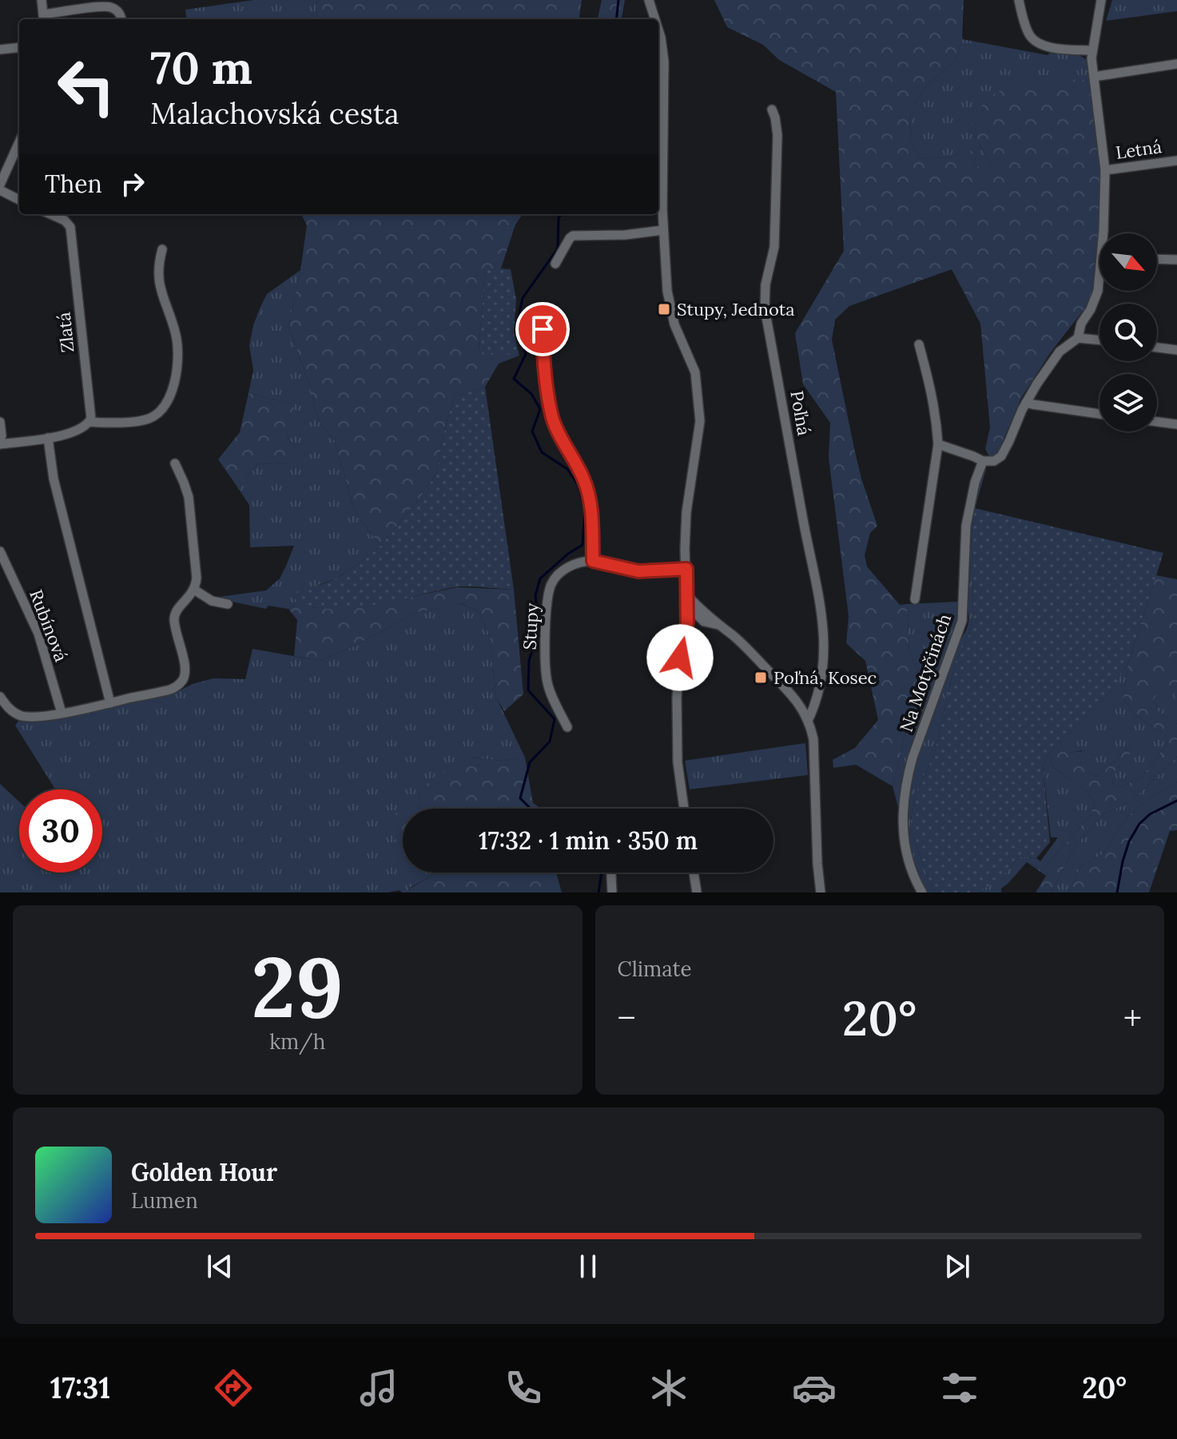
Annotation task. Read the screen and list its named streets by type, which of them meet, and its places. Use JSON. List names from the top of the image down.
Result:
{
  "streets": {
    "street": [
      "Letná",
      "Zlatá",
      "Poľná",
      "Rubínová",
      "Stupy",
      "Na Motyčinách"
    ]
  },
  "places": {
    "transit": ["Stupy, Jednota", "Poľná, Kosec"]
  },
  "north": "bottom right",
  "page": {
    "turn": ["70 m", "Malachovská cesta"],
    "then": "Then",
    "limit": "30",
    "trip": "17:32 · 1 min · 350 m",
    "tile": [
      ["29", "km/h"],
      "Climate"
    ],
    "heat": ["−", "20°", "+"],
    "song": ["Golden Hour", "Lumen"],
    "tabs": ["17:31", "20°"]
  }
}
